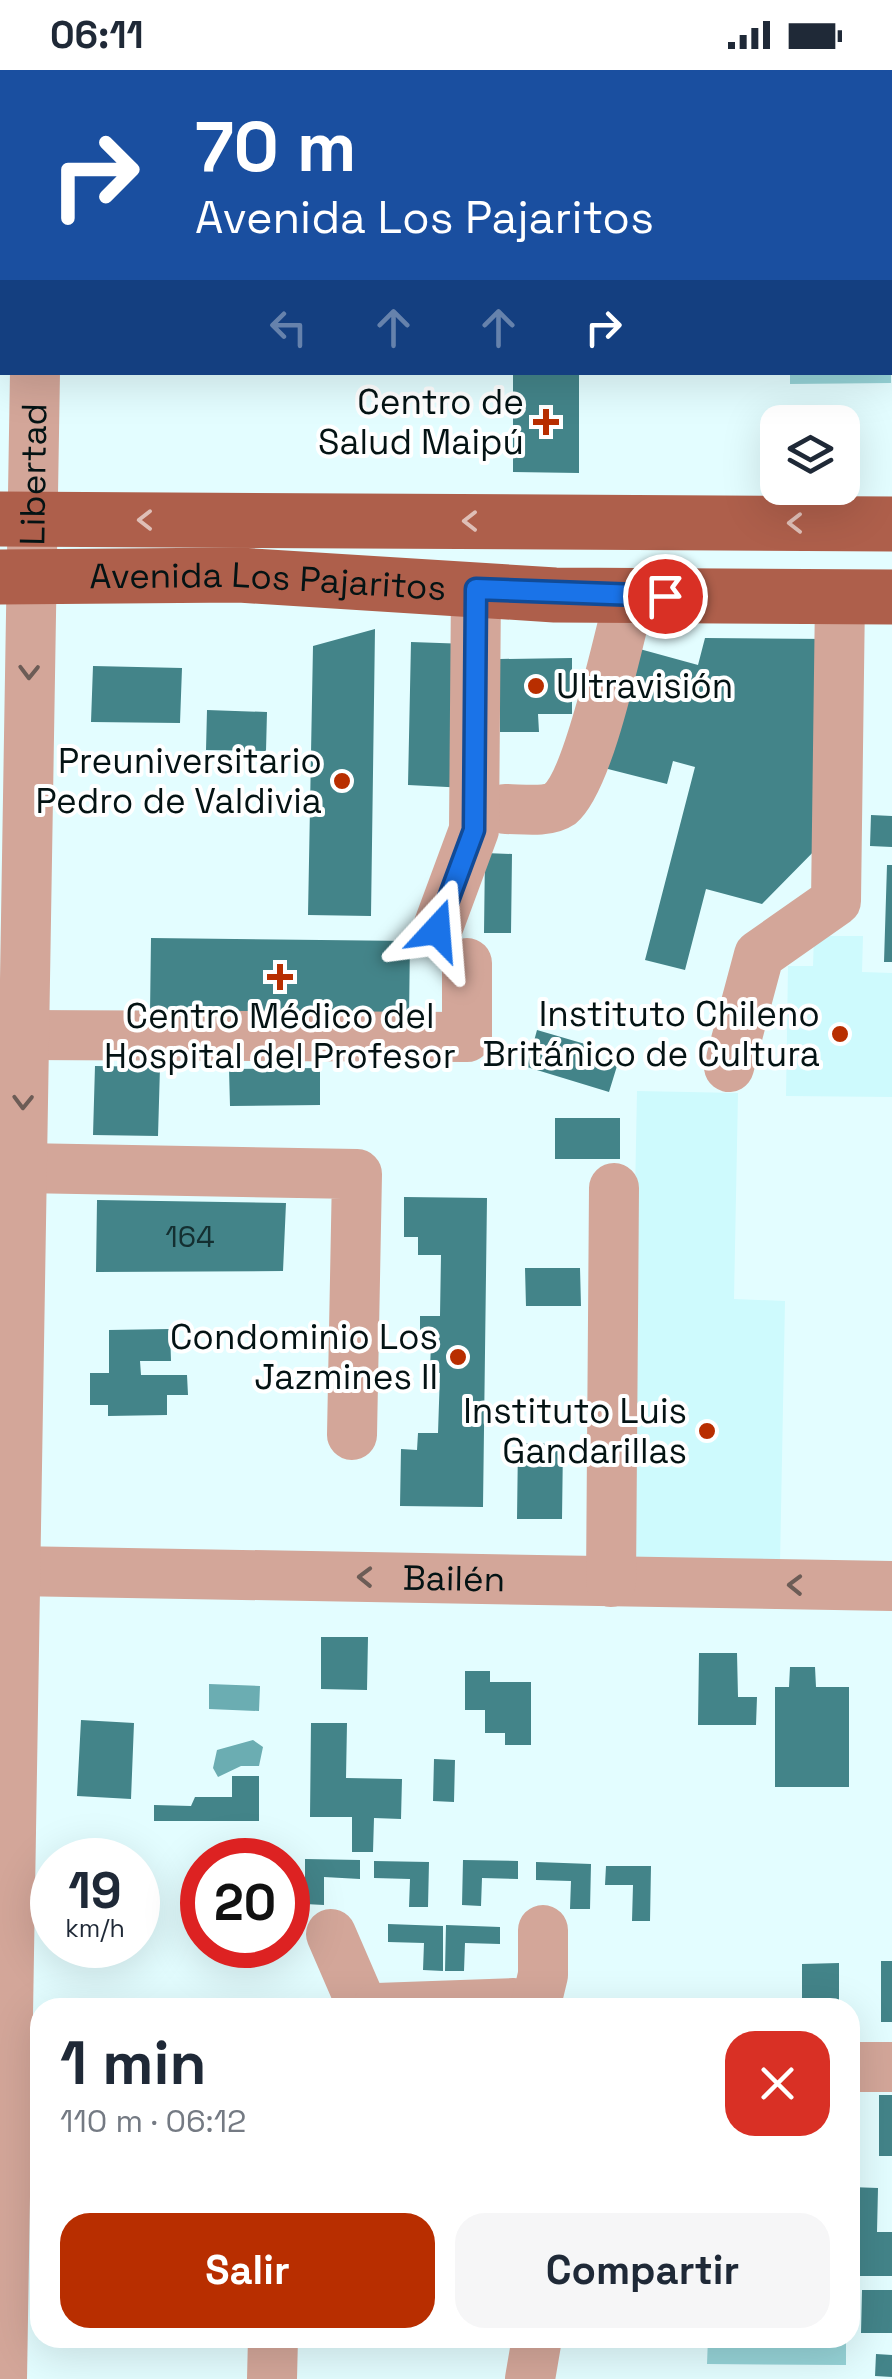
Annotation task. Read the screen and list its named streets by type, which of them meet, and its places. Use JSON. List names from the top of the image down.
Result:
{
  "streets": {
    "main road": ["Avenida Los Pajaritos"],
    "street": ["Libertad", "Bailén"]
  },
  "crossings": [
    ["Libertad", "Avenida Los Pajaritos"],
    ["Libertad", "Bailén"]
  ],
  "one_way": ["Bailén"],
  "places": {
    "health": ["Centro de Salud Maipú", "Centro Médico del Hospital del Profesor"],
    "other": [
      "Ultravisión",
      "Preuniversitario Pedro de Valdivia",
      "Instituto Chileno Británico de Cultura",
      "Condominio Los Jazmines II",
      "Instituto Luis Gandarillas"
    ]
  },
  "house_numbers": ["164"],
  "page": {
    "status": "06:11",
    "turn": ["70 m", "Avenida Los Pajaritos"],
    "speed": "19 km/h",
    "limit": "20",
    "heading": ["1 min", "110 m · 06:12"],
    "buttons": ["Salir", "Compartir"]
  }
}
